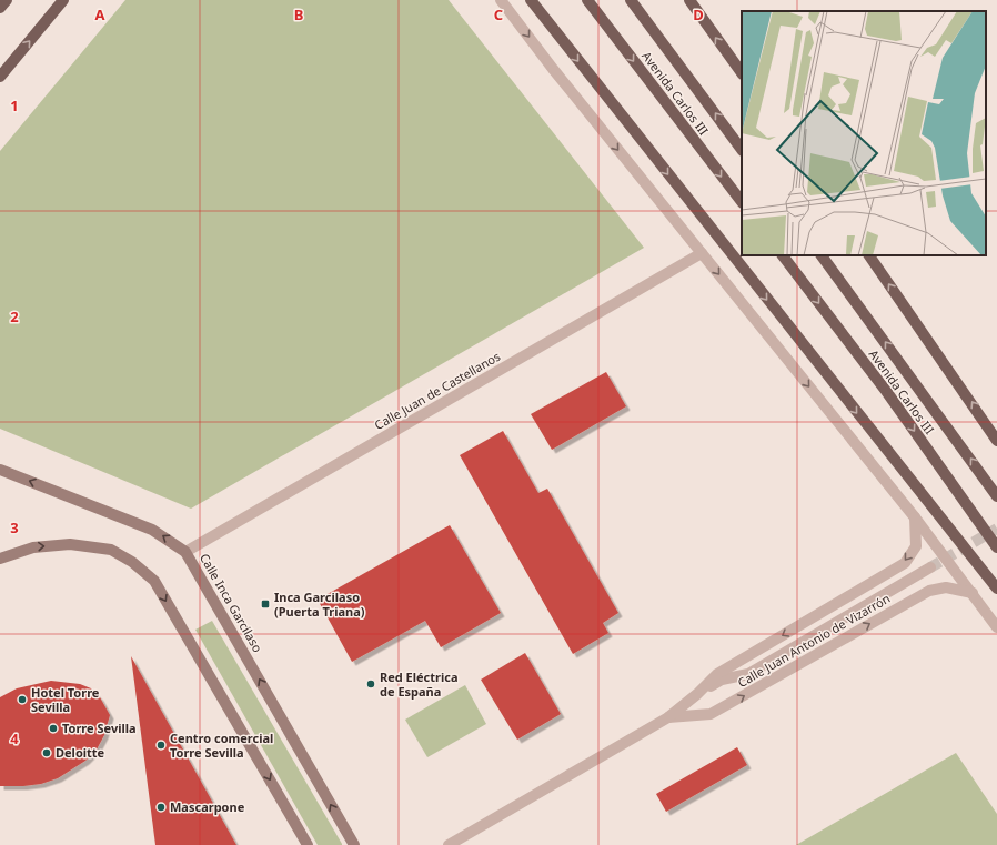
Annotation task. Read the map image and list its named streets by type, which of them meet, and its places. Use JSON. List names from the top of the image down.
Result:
{
  "streets": {
    "main road": ["Avenida Carlos III"],
    "street": ["Calle Juan de Castellanos", "Calle Inca Garcilaso", "Calle Juan Antonio de Vizarrón"]
  },
  "crossings": [
    ["Calle Juan de Castellanos", "Calle Inca Garcilaso"]
  ],
  "one_way": ["Calle Inca Garcilaso"],
  "places": {
    "transit": ["Inca Garcilaso (Puerta Triana)"],
    "other": [
      "Red Eléctrica de España",
      "Hotel Torre Sevilla",
      "Torre Sevilla",
      "Centro comercial Torre Sevilla",
      "Deloitte",
      "Mascarpone"
    ]
  },
  "grid": {
    "columns": [
      "A",
      "B",
      "C",
      "D"
    ],
    "rows": [
      "1",
      "2",
      "3",
      "4"
    ]
  }
}
